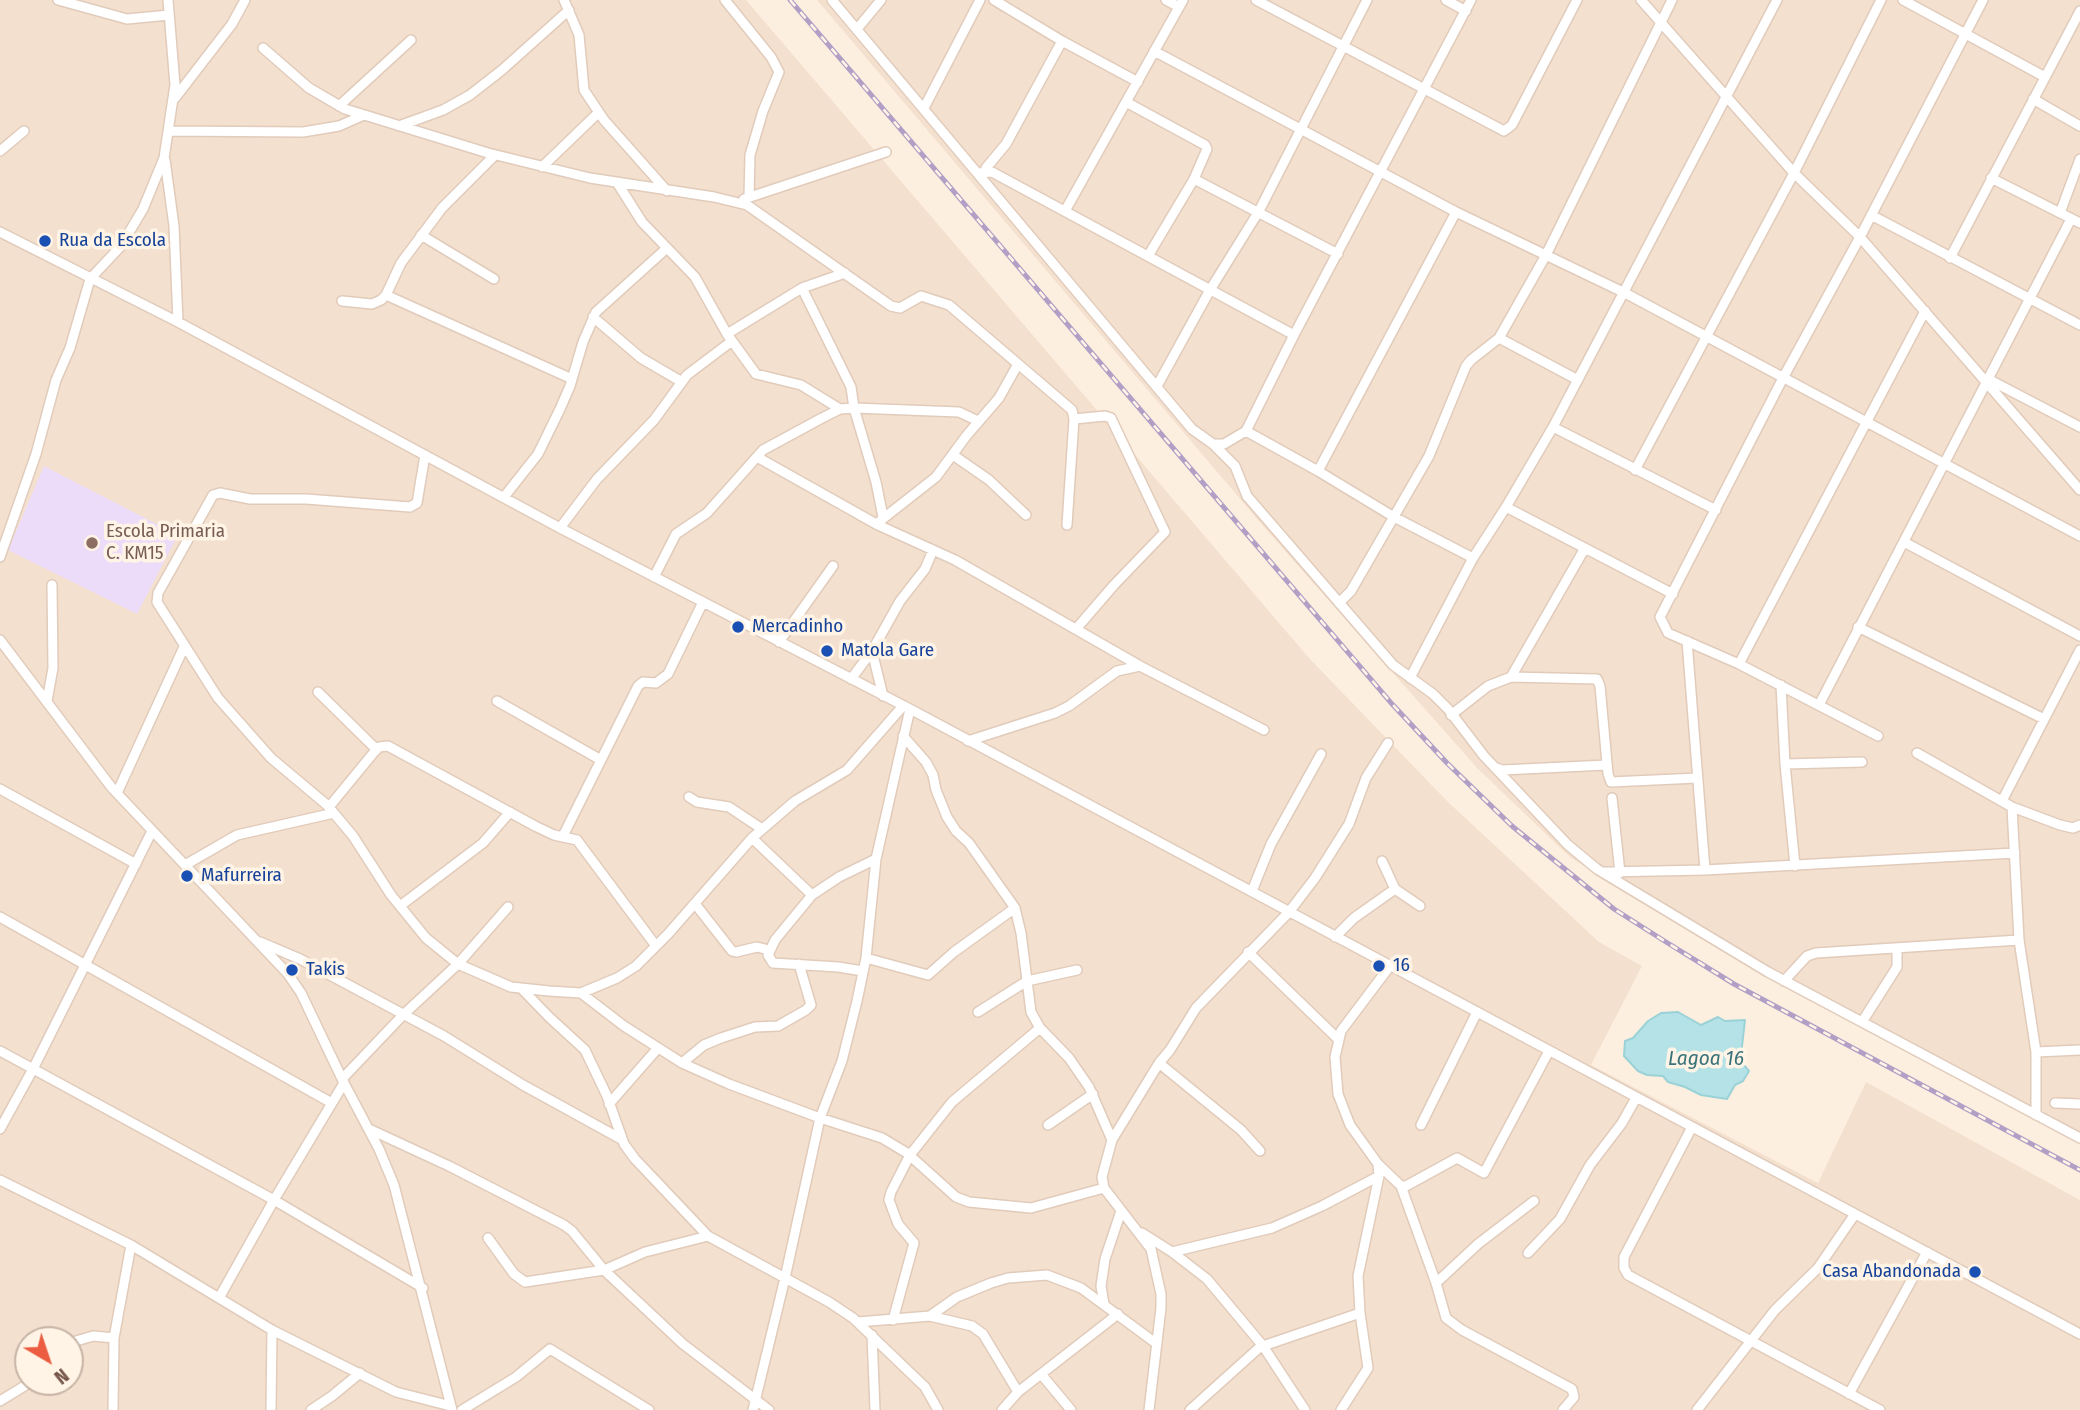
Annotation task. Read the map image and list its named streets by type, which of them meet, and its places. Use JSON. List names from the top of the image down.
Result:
{
  "water": ["Lagoa 16"],
  "places": [
    "Rua da Escola",
    "Escola Primaria C. KM15",
    "Mercadinho",
    "Matola Gare",
    "Mafurreira",
    "16",
    "Takis",
    "Casa Abandonada"
  ],
  "north": "bottom right"
}
